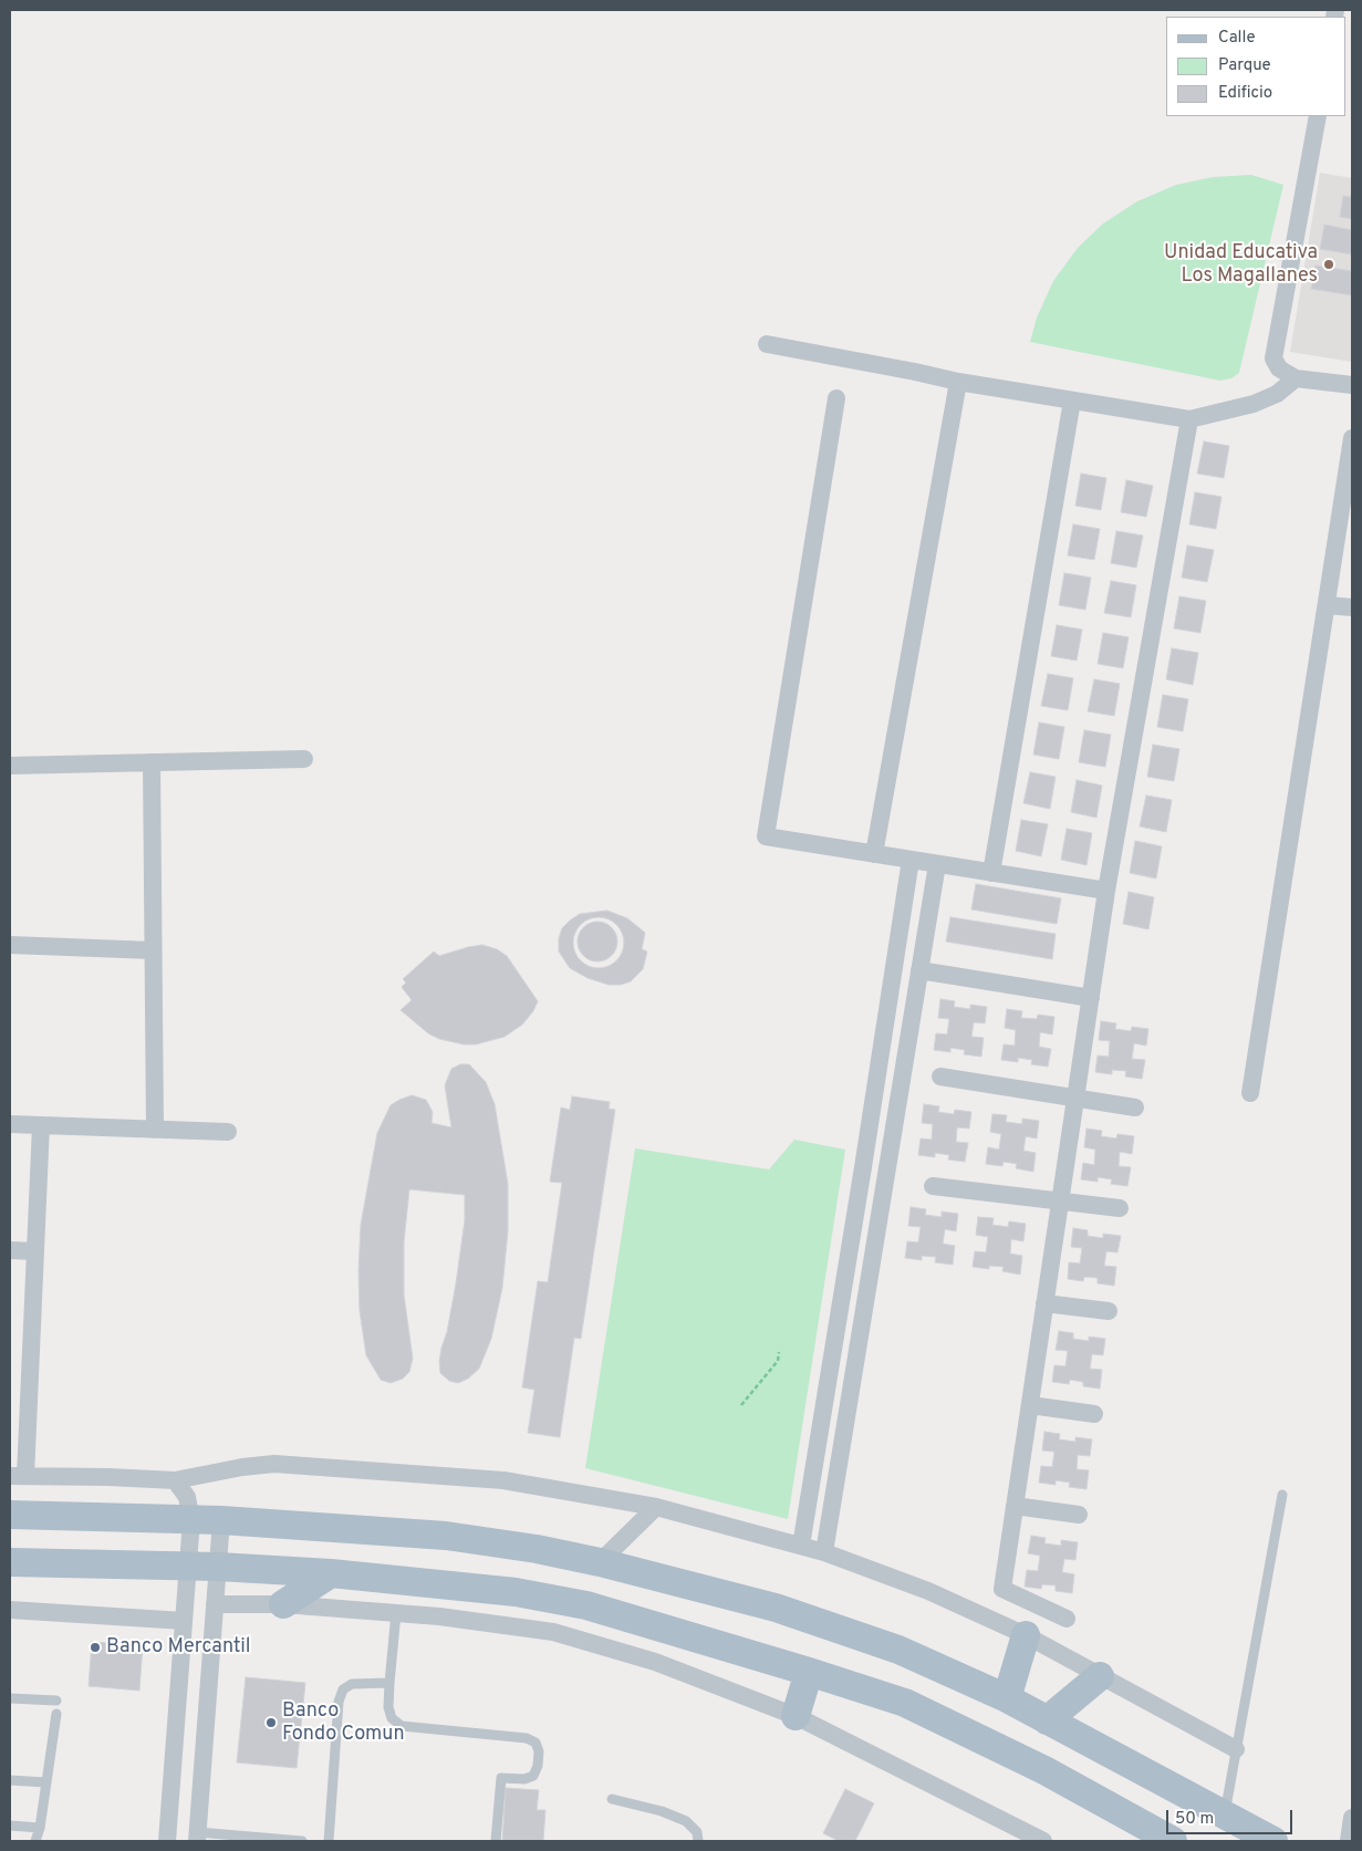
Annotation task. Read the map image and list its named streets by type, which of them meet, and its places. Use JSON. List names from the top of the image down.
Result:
{
  "places": ["Unidad Educativa Los Magallanes", "Banco Mercantil", "Banco Fondo Comun"],
  "legend": ["Calle", "Parque", "Edificio"],
  "scale_bar": "50 m"
}
